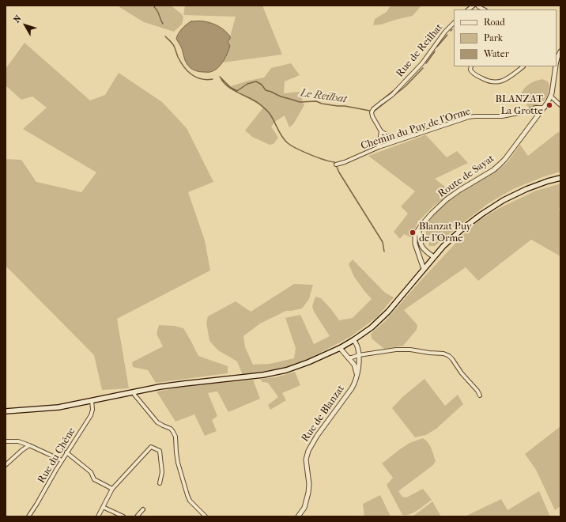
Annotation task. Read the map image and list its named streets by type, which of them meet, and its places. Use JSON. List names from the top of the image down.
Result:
{
  "streets": {
    "street": [
      "Rue de Reilhat",
      "Chemin du Puy de l'Orme",
      "Route de Sayat",
      "Rue de Blanzat",
      "Rue du Chêne"
    ]
  },
  "crossings": [
    ["Rue de Reilhat", "Chemin du Puy de l'Orme"],
    ["Chemin du Puy de l'Orme", "Route de Sayat"]
  ],
  "water": ["Le Reilhat"],
  "places": ["BLANZAT La Grotte", "Blanzat Puy de l'Orme"],
  "legend": ["Road", "Park", "Water"],
  "north": "top left"
}
